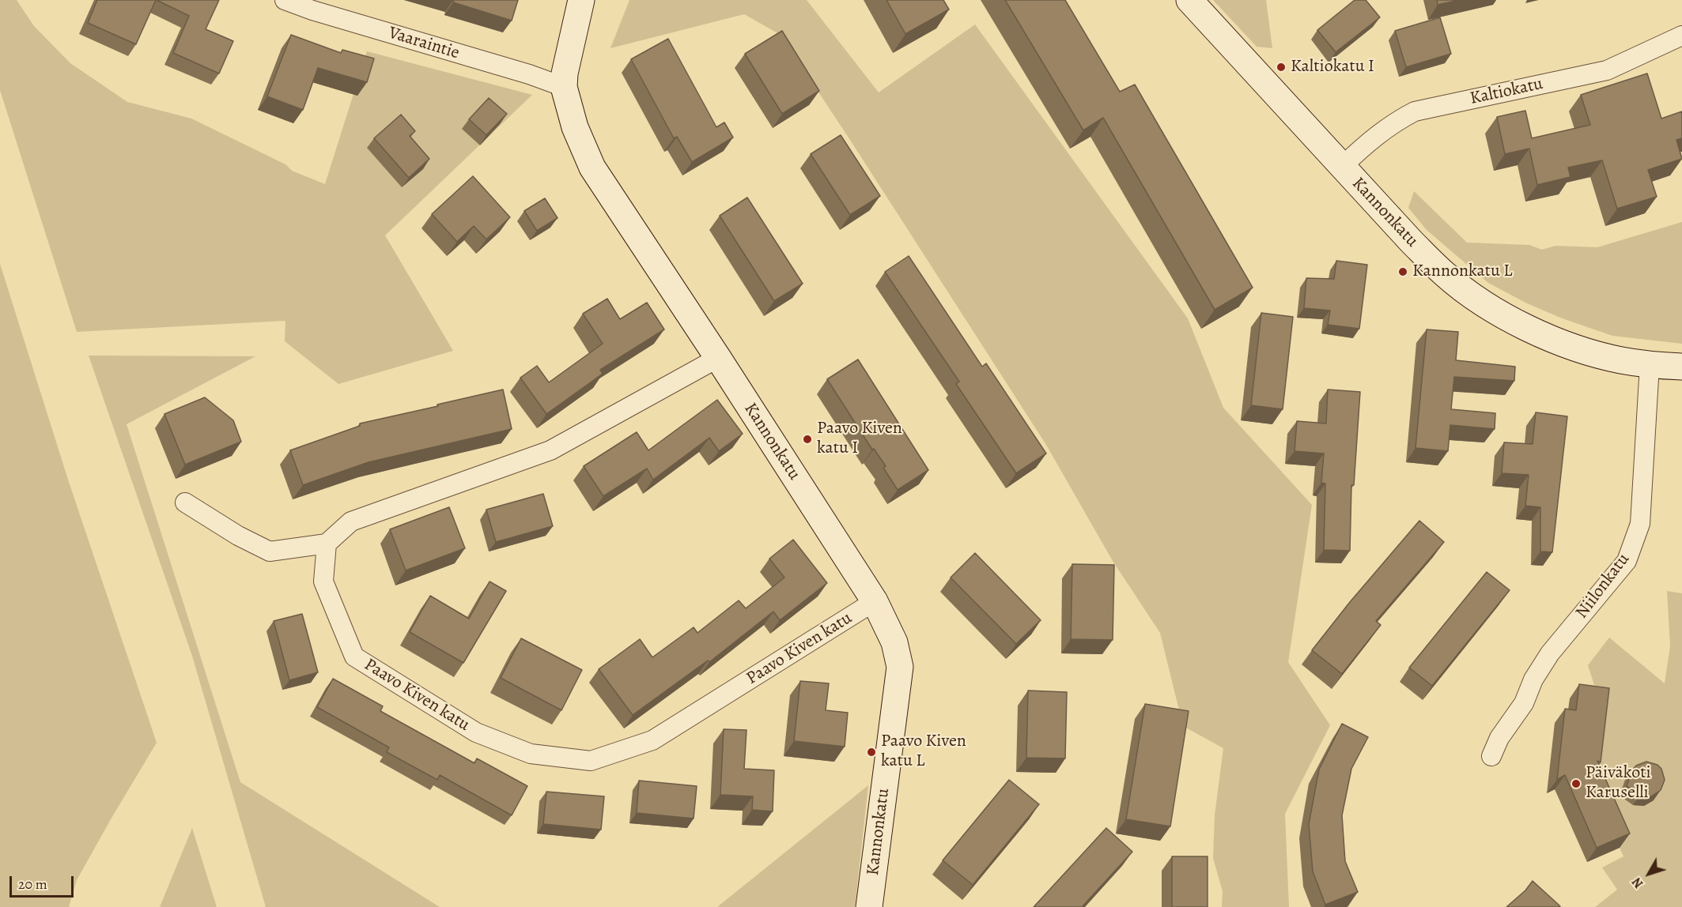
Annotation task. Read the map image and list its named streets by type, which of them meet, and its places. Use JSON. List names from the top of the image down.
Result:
{
  "streets": {
    "street": [
      "Vaaraintie",
      "Kaltiokatu",
      "Kannonkatu",
      "Niilonkatu",
      "Paavo Kiven katu"
    ]
  },
  "crossings": [
    ["Vaaraintie", "Kannonkatu"],
    ["Kaltiokatu", "Kannonkatu"],
    ["Kannonkatu", "Niilonkatu"],
    ["Kannonkatu", "Paavo Kiven katu"]
  ],
  "places": [
    "Kaltiokatu I",
    "Kannonkatu L",
    "Paavo Kiven katu I",
    "Paavo Kiven katu L",
    "Päiväkoti Karuselli"
  ],
  "scale_bar": "20 m",
  "north": "bottom left"
}
